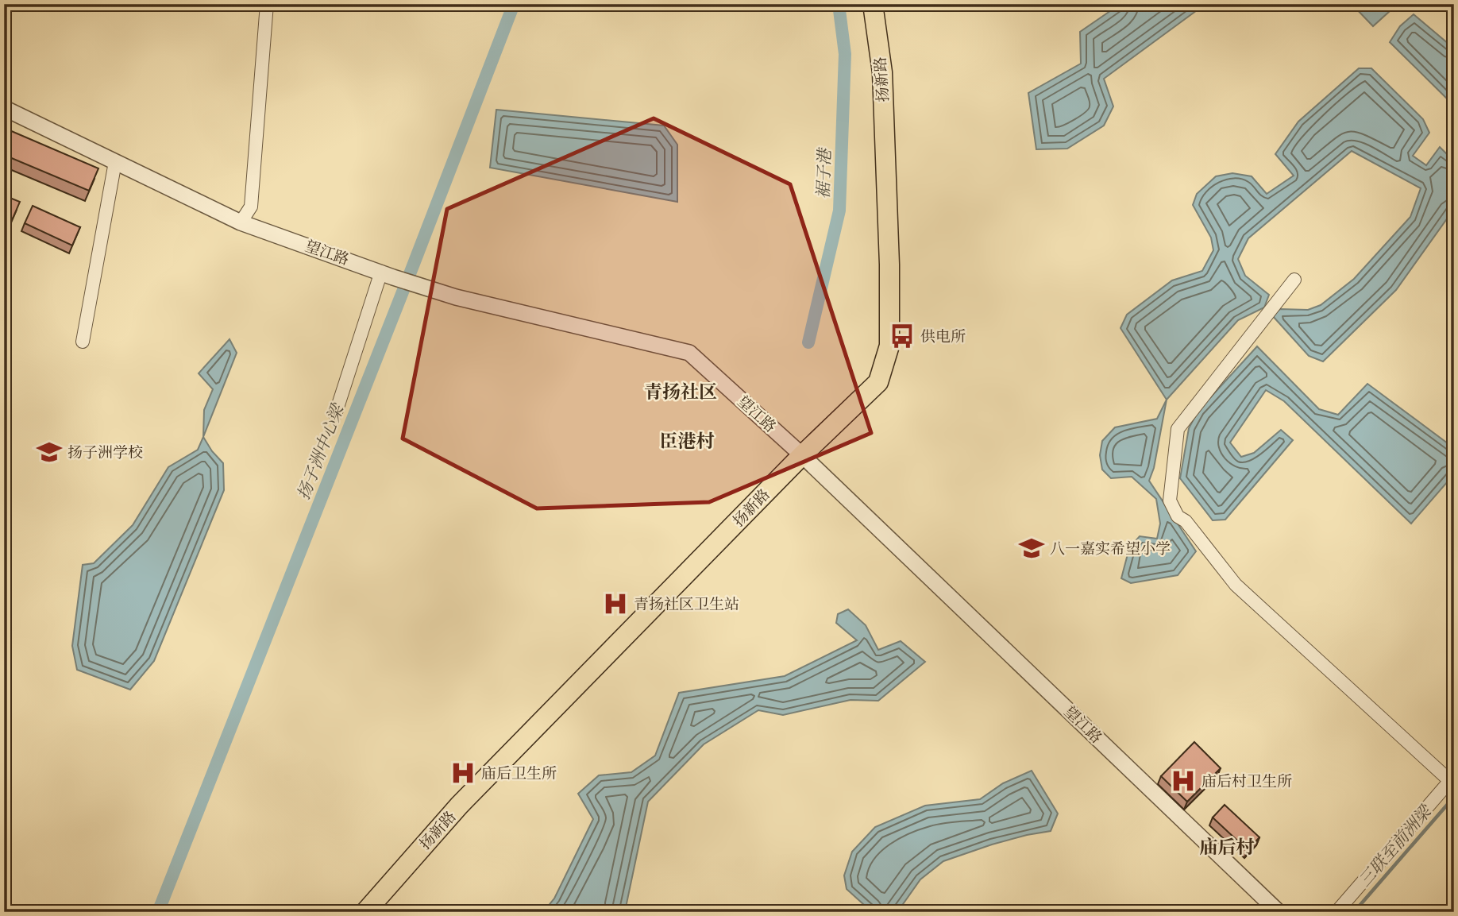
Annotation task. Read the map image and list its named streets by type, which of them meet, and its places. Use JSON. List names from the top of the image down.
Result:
{
  "streets": {
    "main road": ["扬新路"],
    "street": ["望江路"]
  },
  "crossings": [
    ["扬新路", "望江路"]
  ],
  "districts": ["青扬社区", "臣港村", "庙后村"],
  "water": ["裾子港", "扬子洲中心梁", "三联至前洲梁"],
  "places": {
    "bus stop": ["供电所"],
    "school or university": ["扬子洲学校", "八一嘉实希望小学"],
    "hospital": ["青扬社区卫生站", "庙后卫生所", "庙后村卫生所"]
  }
}
